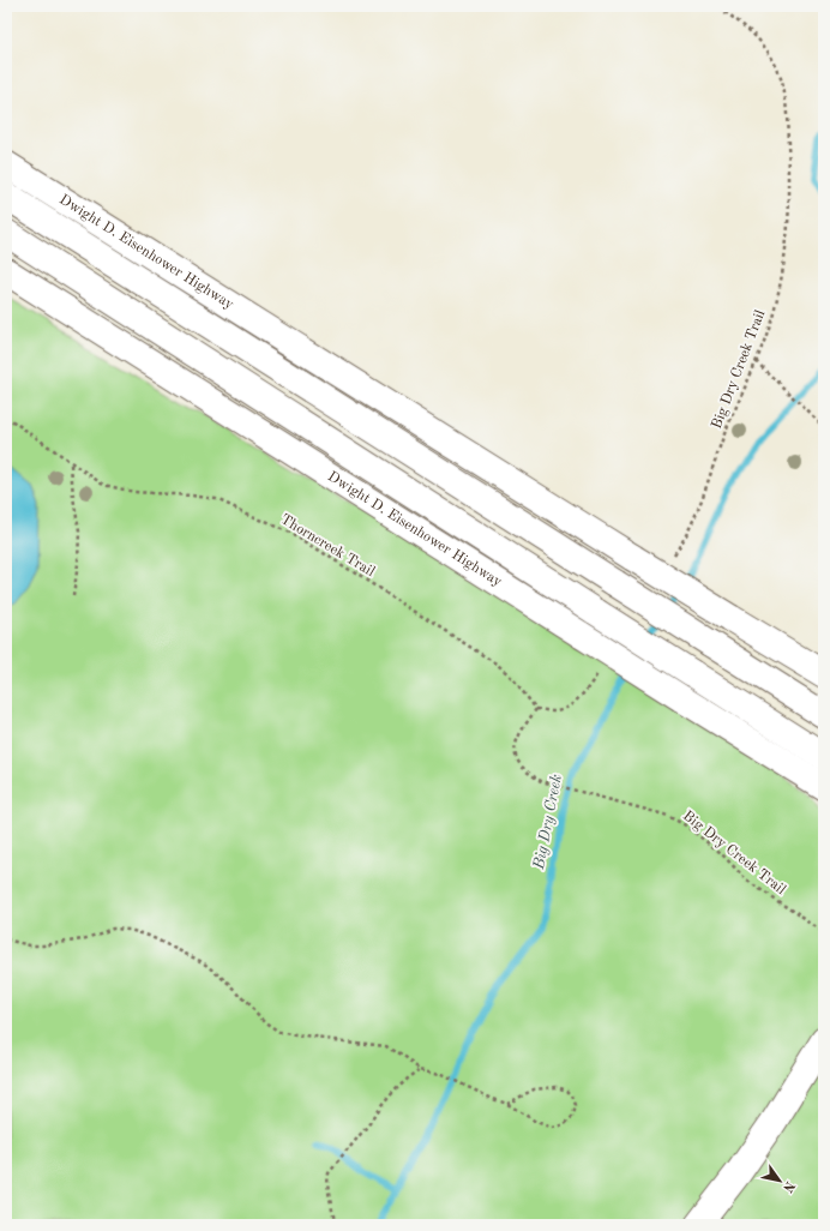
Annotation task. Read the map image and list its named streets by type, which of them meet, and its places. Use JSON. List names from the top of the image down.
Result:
{
  "streets": {
    "main road": ["Dwight D. Eisenhower Highway"],
    "path": ["Big Dry Creek Trail", "Thorncreek Trail"]
  },
  "crossings": [
    ["Big Dry Creek Trail", "Thorncreek Trail"]
  ],
  "water": ["Big Dry Creek"],
  "north": "bottom right"
}
